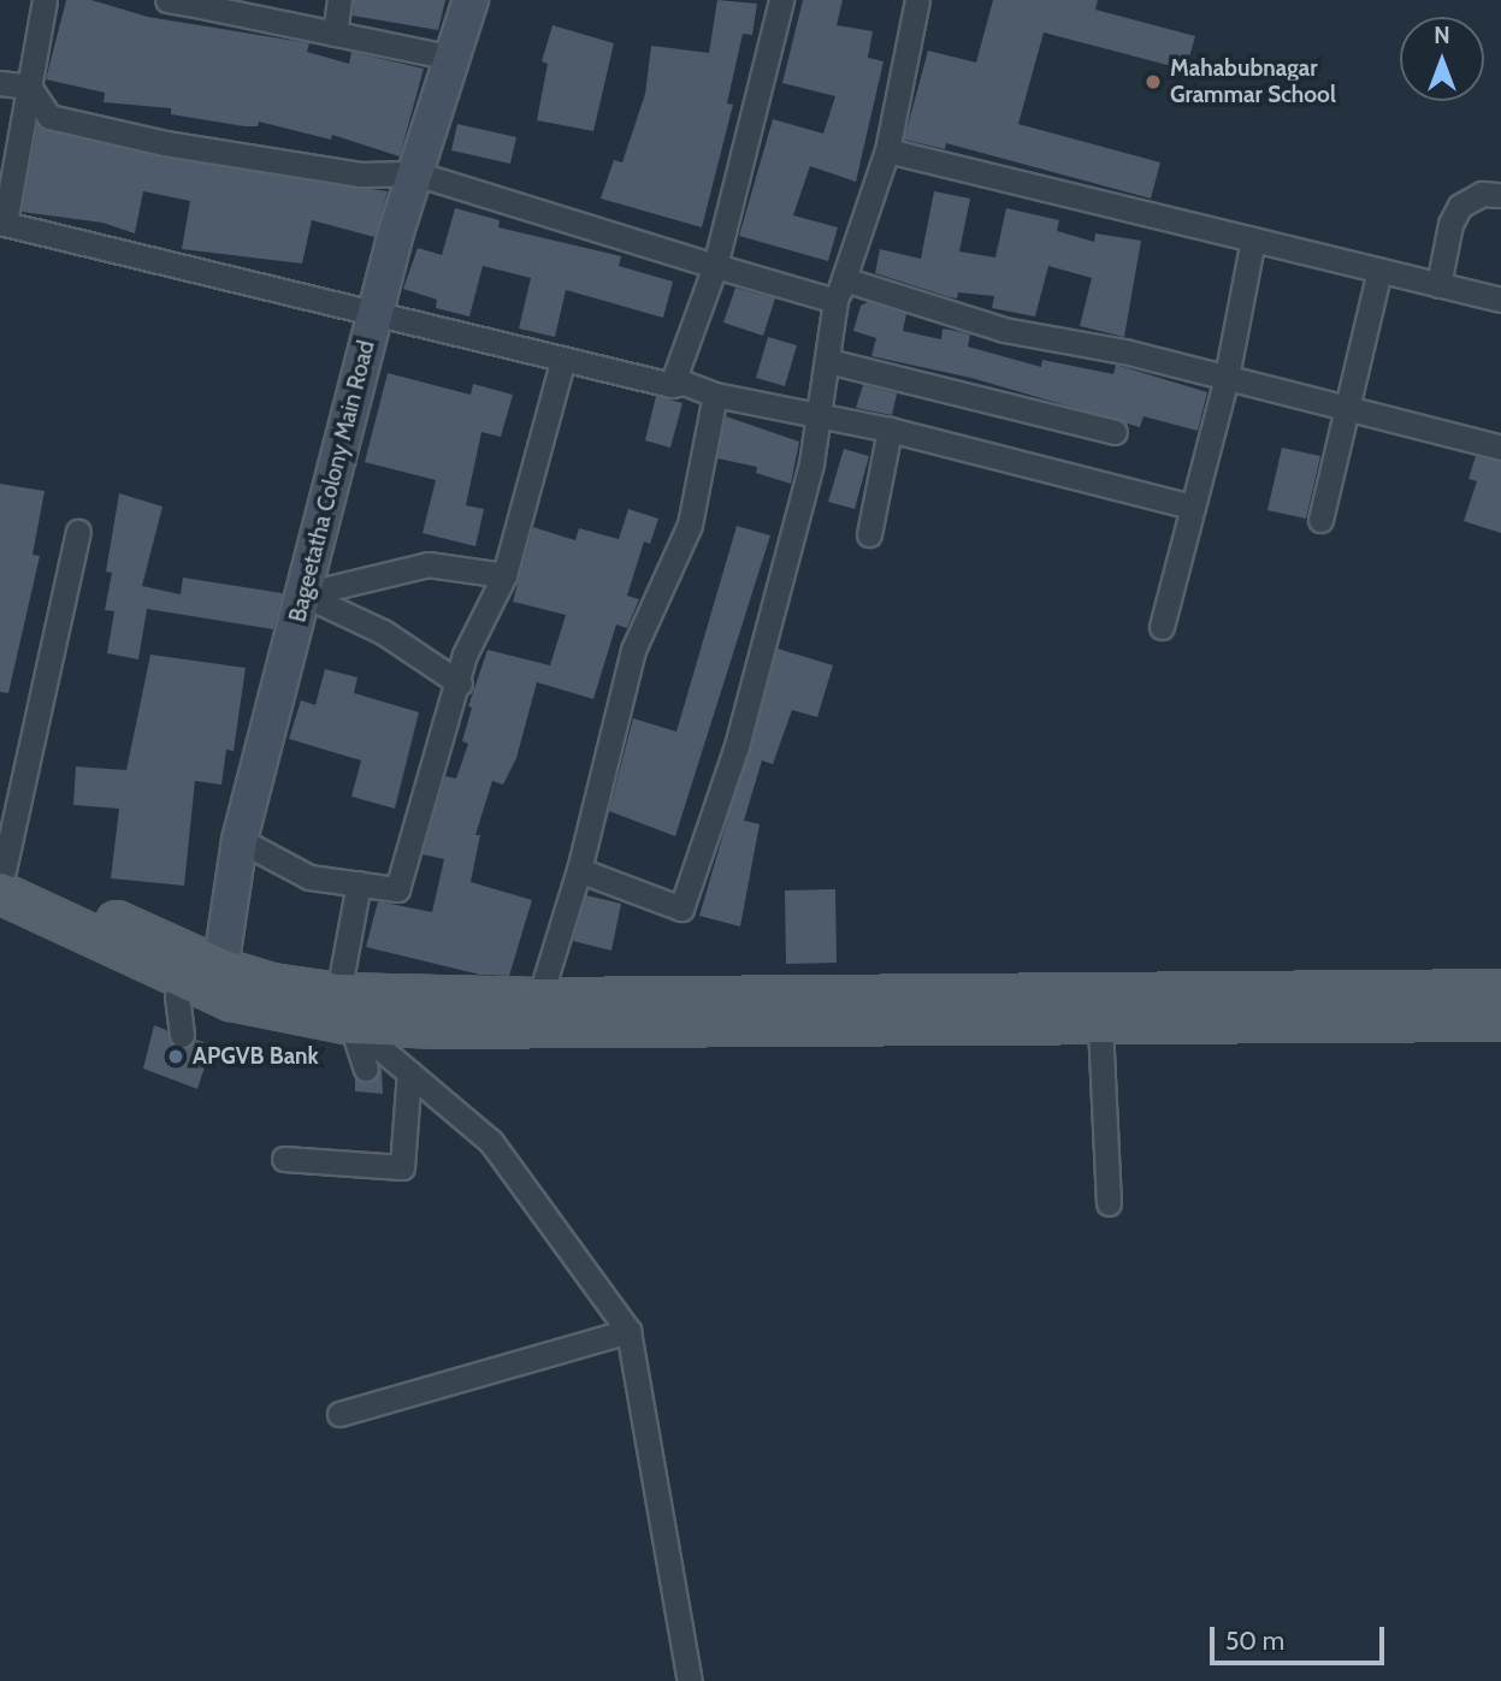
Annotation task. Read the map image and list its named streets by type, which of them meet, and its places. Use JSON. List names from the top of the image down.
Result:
{
  "streets": {
    "street": ["Bageetatha Colony Main Road"]
  },
  "places": ["Mahabubnagar Grammar School", "APGVB Bank"],
  "scale_bar": "50 m",
  "north": "top"
}
